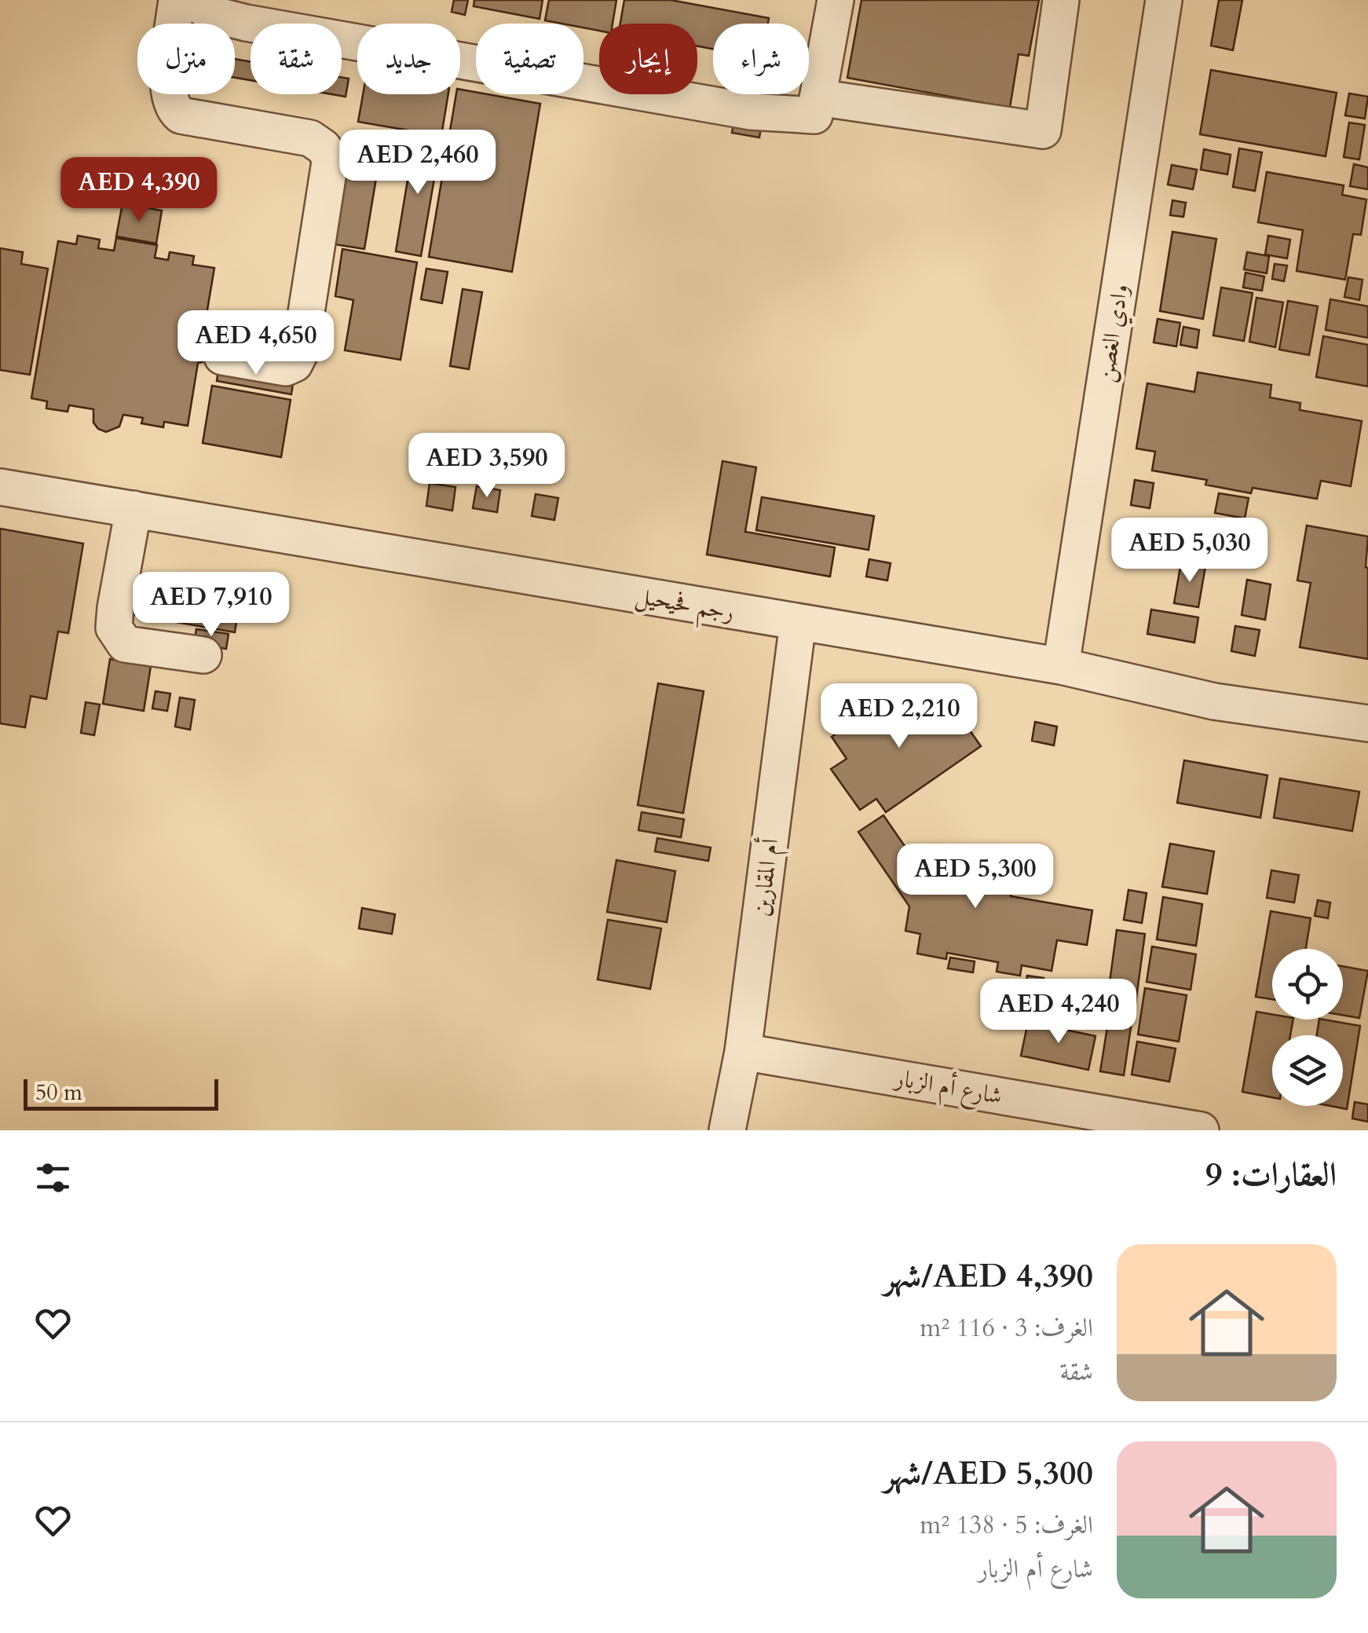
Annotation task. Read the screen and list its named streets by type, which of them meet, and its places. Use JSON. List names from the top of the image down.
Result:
{
  "streets": {
    "street": [
      "وادي الغصن",
      "رجم فحيحيل",
      "أم المقارين",
      "شارع أم الزبار"
    ]
  },
  "crossings": [
    ["وادي الغصن", "رجم فحيحيل"],
    ["رجم فحيحيل", "أم المقارين"],
    ["أم المقارين", "شارع أم الزبار"]
  ],
  "scale_bar": "50 m",
  "page": {
    "chip": [
      "شراء",
      "إيجار",
      "تصفية",
      "جديد",
      "شقة",
      "منزل"
    ],
    "price": [
      "AED 2,460",
      "AED 4,390",
      "AED 4,650",
      "AED 3,590",
      "AED 5,030",
      "AED 7,910",
      "AED 2,210",
      "AED 5,300",
      "AED 4,240"
    ],
    "scale": "50 m",
    "heading": "العقارات: 9",
    "list": [
      {
        "name": "AED 4,390/شهر",
        "note": "الغرف: 3 · 116 m² · شقة"
      },
      {
        "name": "AED 5,300/شهر",
        "note": "الغرف: 5 · 138 m² · شارع أم الزبار"
      }
    ]
  }
}
